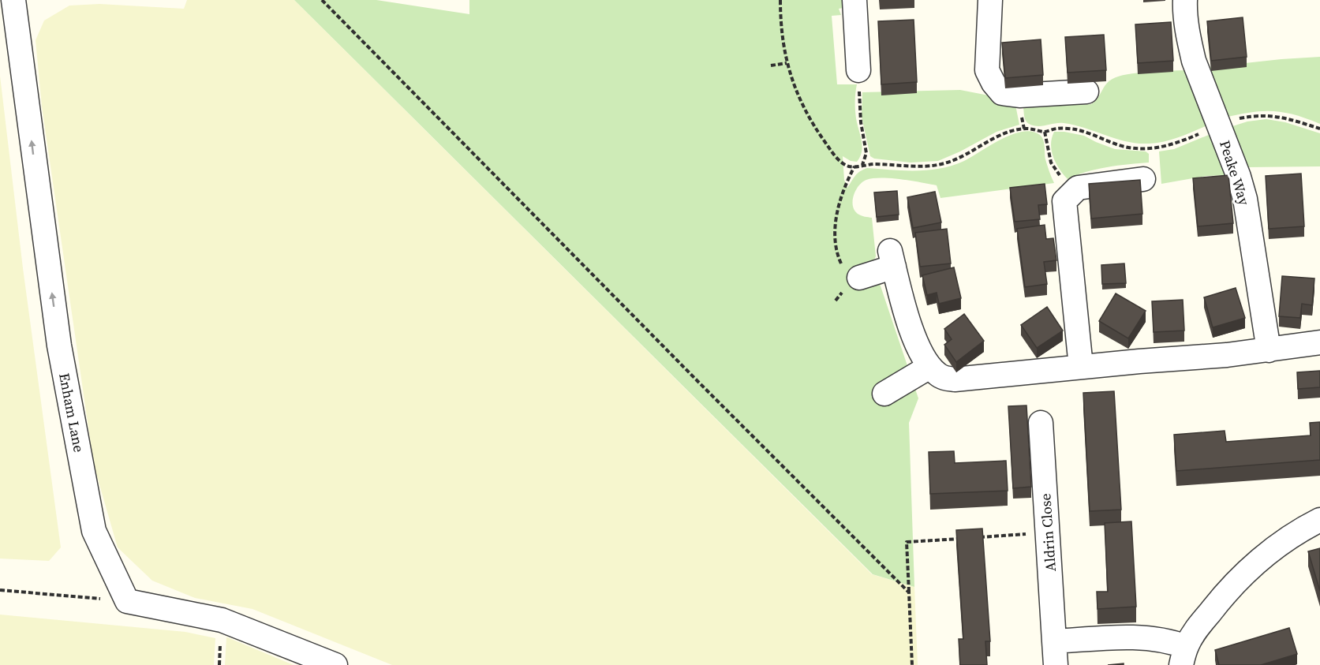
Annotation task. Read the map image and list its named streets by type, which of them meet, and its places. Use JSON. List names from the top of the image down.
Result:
{
  "streets": {
    "street": ["Peake Way", "Enham Lane", "Aldrin Close"]
  },
  "one_way": ["Enham Lane"]
}
